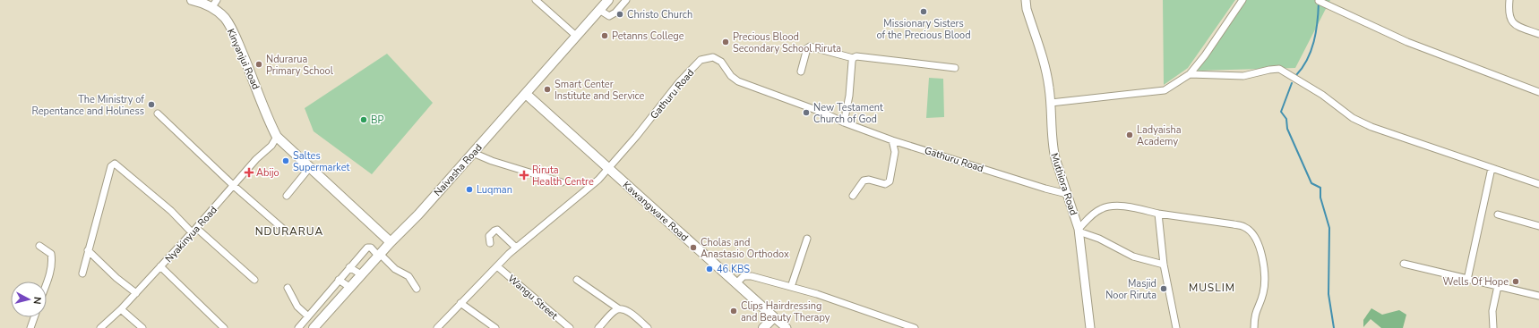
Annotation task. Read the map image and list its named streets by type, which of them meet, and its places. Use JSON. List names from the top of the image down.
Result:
{
  "streets": {
    "main road": ["Kinyanjui Road", "Naivasha Road", "Kawangware Road"],
    "street": [
      "Gathuru Road",
      "Muthiora Road",
      "Nyakinyua Road",
      "Wangu Street"
    ]
  },
  "crossings": [
    ["Kinyanjui Road", "Nyakinyua Road"],
    ["Gathuru Road", "Muthiora Road"],
    ["Gathuru Road", "Kawangware Road"],
    ["Gathuru Road", "Wangu Street"],
    ["Naivasha Road", "Kawangware Road"]
  ],
  "districts": ["NDURARUA", "MUSLIM"],
  "places": {
    "other": [
      "Missionary Sisters of the Precious Blood",
      "Christo Church",
      "Petanns College",
      "Precious Blood Secondary School Riruta",
      "Ndurarua Primary School",
      "Smart Center Institute and Service",
      "The Ministry of Repentance and Holiness",
      "New Testament Church of God",
      "BP",
      "Ladyaisha Academy",
      "Saltes Supermarket",
      "Luqman",
      "Cholas and Anastasio Orthodox",
      "46 KBS",
      "Wells Of Hope",
      "Masjid Noor Riruta",
      "Clips Hairdressing and Beauty Therapy"
    ],
    "health": ["Abijo", "Riruta Health Centre"]
  },
  "north": "right"
}
